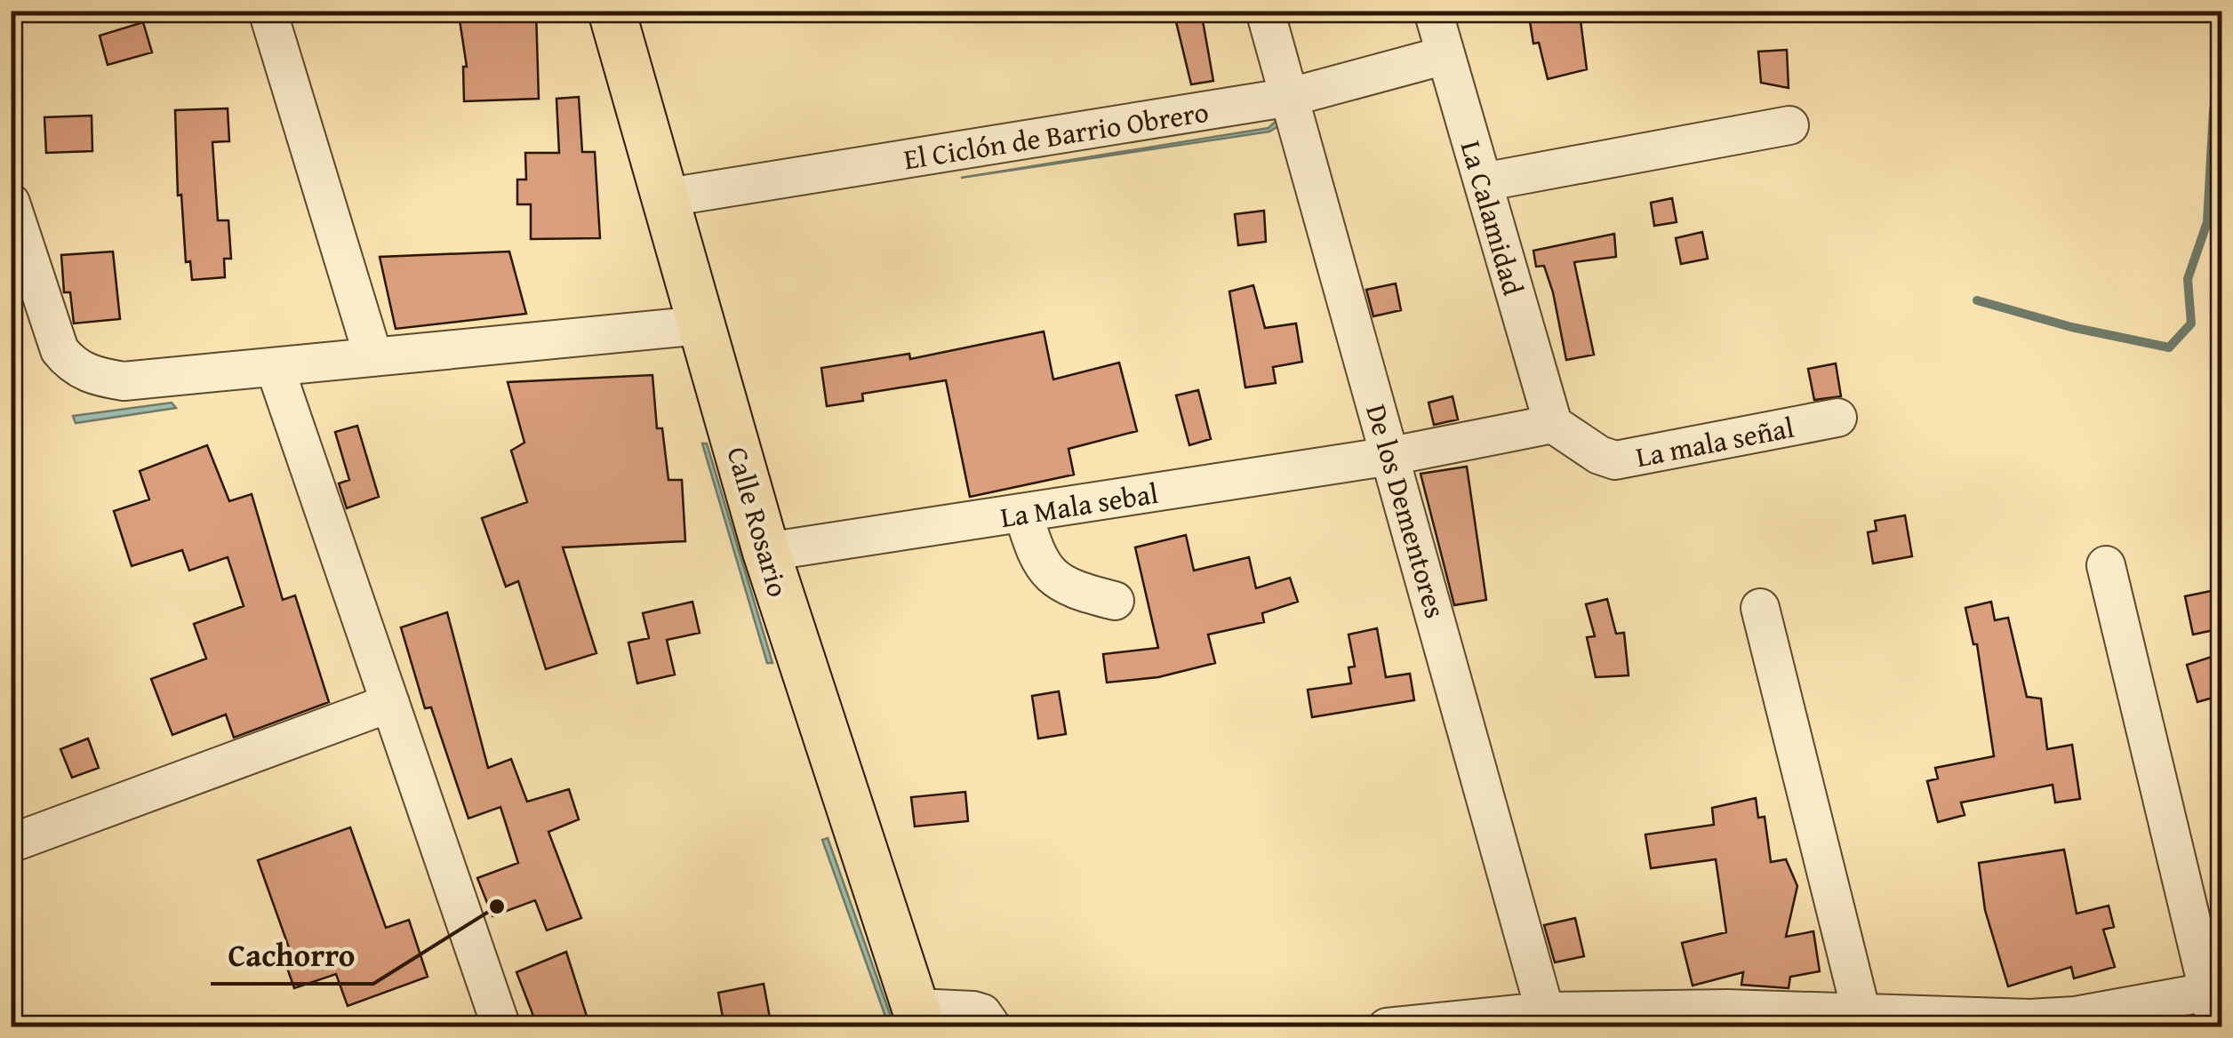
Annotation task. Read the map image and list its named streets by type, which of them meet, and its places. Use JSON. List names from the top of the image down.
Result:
{
  "streets": {
    "main road": ["Calle Rosario"],
    "street": [
      "El Ciclón de Barrio Obrero",
      "La Calamidad",
      "La mala señal",
      "La Mala sebal",
      "De los Dementores"
    ]
  },
  "crossings": [
    ["El Ciclón de Barrio Obrero", "La Calamidad"],
    ["El Ciclón de Barrio Obrero", "De los Dementores"],
    ["El Ciclón de Barrio Obrero", "Calle Rosario"],
    ["La Calamidad", "La mala señal"],
    ["La Mala sebal", "De los Dementores"],
    ["La Mala sebal", "Calle Rosario"]
  ],
  "places": ["Cachorro"]
}
